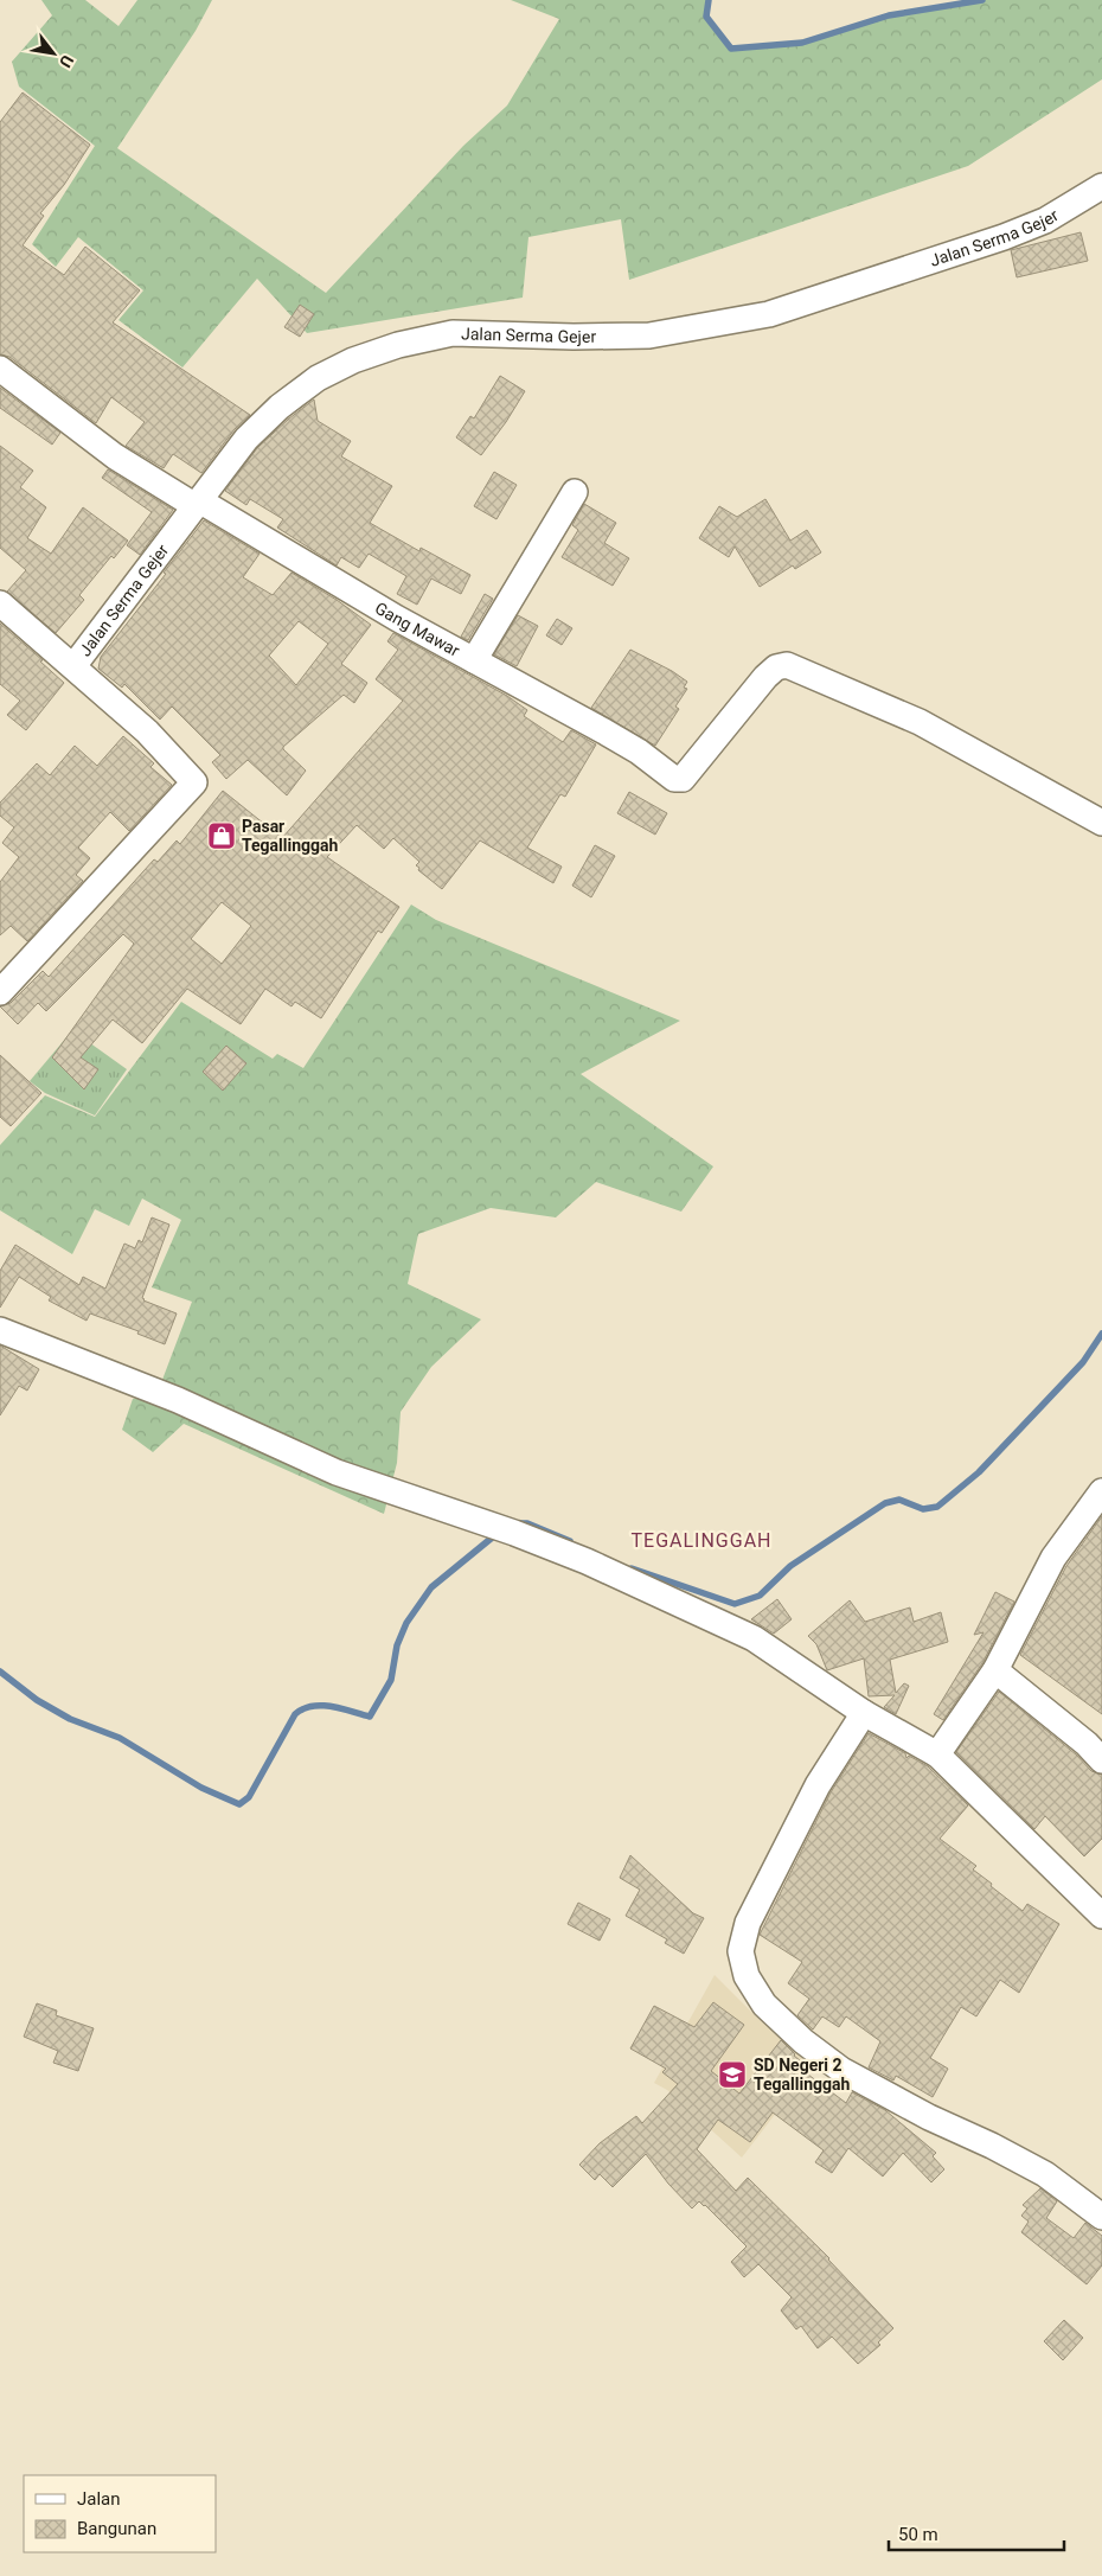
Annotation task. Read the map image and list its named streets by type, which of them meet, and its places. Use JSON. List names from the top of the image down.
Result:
{
  "streets": {
    "street": ["Jalan Serma Gejer", "Gang Mawar"]
  },
  "crossings": [
    ["Jalan Serma Gejer", "Gang Mawar"]
  ],
  "districts": ["TEGALINGGAH"],
  "places": {
    "shop": ["Pasar Tegallinggah"],
    "school or university": ["SD Negeri 2 Tegallinggah"]
  },
  "legend": ["Jalan", "Bangunan"],
  "scale_bar": "50 m",
  "north": "bottom right"
}
